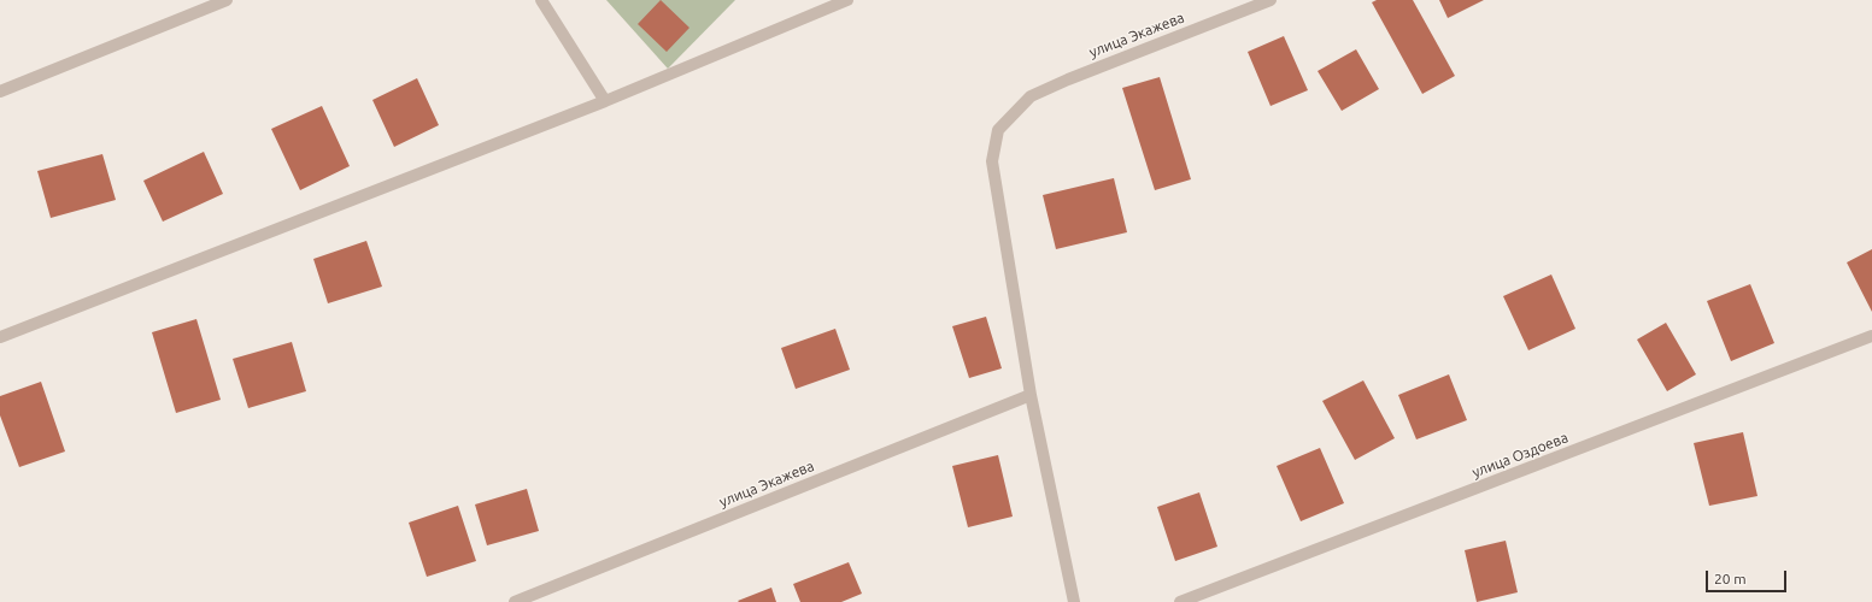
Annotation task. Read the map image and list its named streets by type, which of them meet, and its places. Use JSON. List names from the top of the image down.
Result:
{
  "streets": {
    "street": ["улица Экажева", "улица Оздоева"]
  },
  "scale_bar": "20 m"
}
